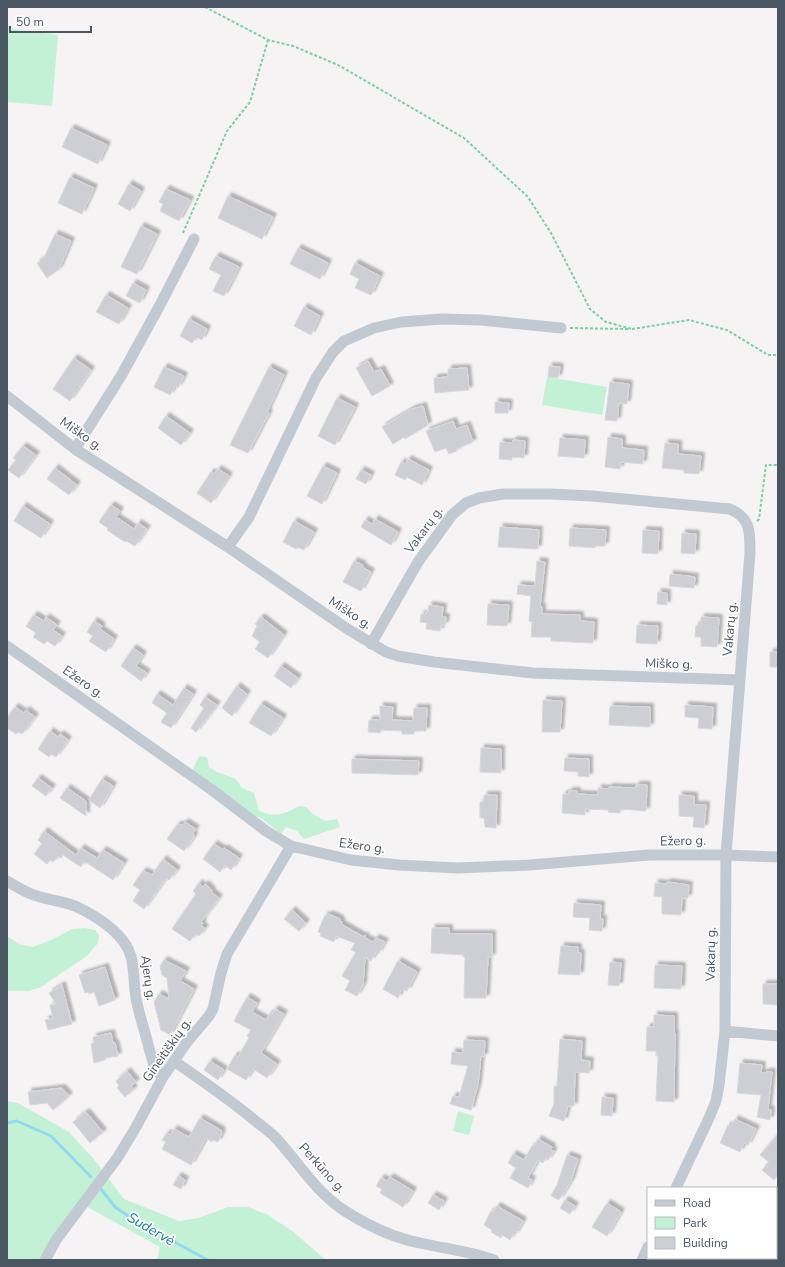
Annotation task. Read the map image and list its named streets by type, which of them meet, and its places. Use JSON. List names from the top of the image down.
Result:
{
  "streets": {
    "street": [
      "Miško g.",
      "Vakarų g.",
      "Ežero g.",
      "Ajerų g.",
      "Gineitiškių g.",
      "Perkūno g."
    ]
  },
  "crossings": [
    ["Miško g.", "Vakarų g."],
    ["Vakarų g.", "Ežero g."],
    ["Ežero g.", "Gineitiškių g."],
    ["Ajerų g.", "Gineitiškių g."],
    ["Gineitiškių g.", "Perkūno g."]
  ],
  "water": ["Sudervė"],
  "legend": ["Road", "Park", "Building"],
  "scale_bar": "50 m"
}
